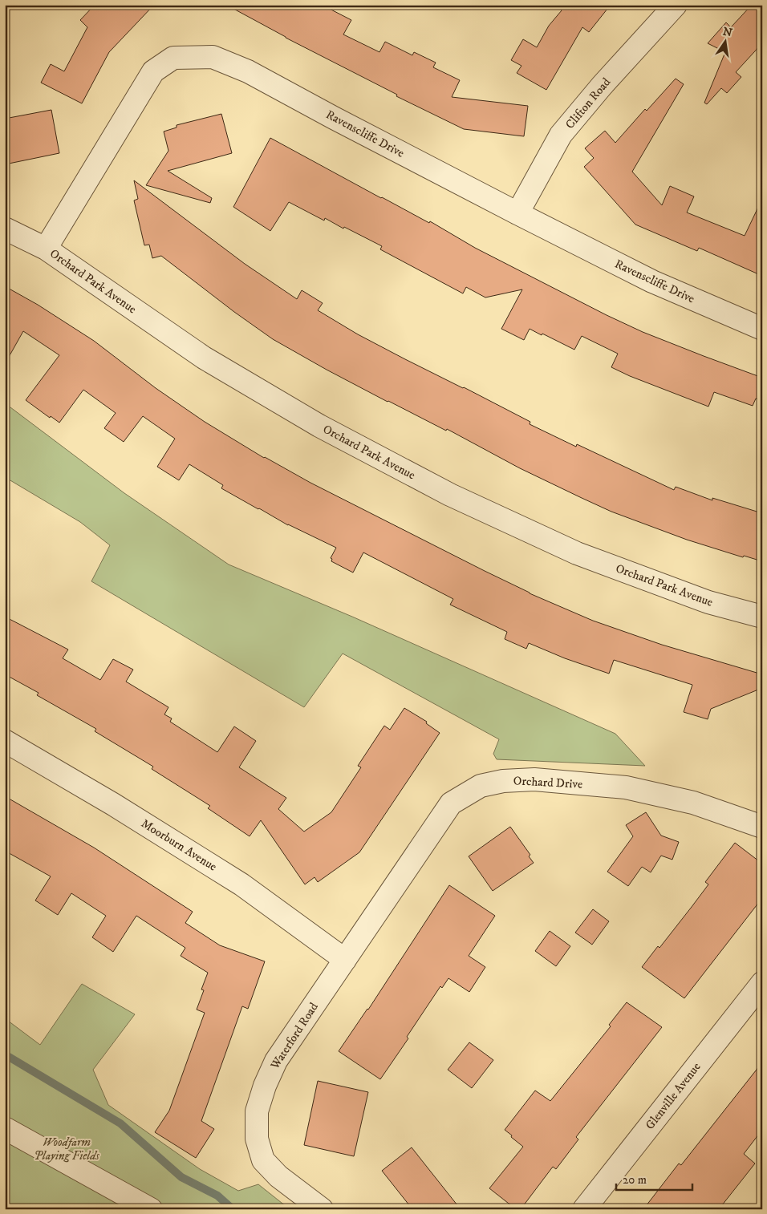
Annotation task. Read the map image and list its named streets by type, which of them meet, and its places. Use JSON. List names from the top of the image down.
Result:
{
  "streets": {
    "street": [
      "Clifton Road",
      "Ravenscliffe Drive",
      "Orchard Park Avenue",
      "Orchard Drive",
      "Moorburn Avenue",
      "Waterford Road",
      "Glenville Avenue"
    ]
  },
  "crossings": [
    ["Clifton Road", "Ravenscliffe Drive"],
    ["Ravenscliffe Drive", "Orchard Park Avenue"],
    ["Orchard Drive", "Moorburn Avenue"],
    ["Orchard Drive", "Waterford Road"],
    ["Moorburn Avenue", "Waterford Road"]
  ],
  "parks": ["Woodfarm Playing Fields"],
  "scale_bar": "20 m",
  "north": "top"
}
